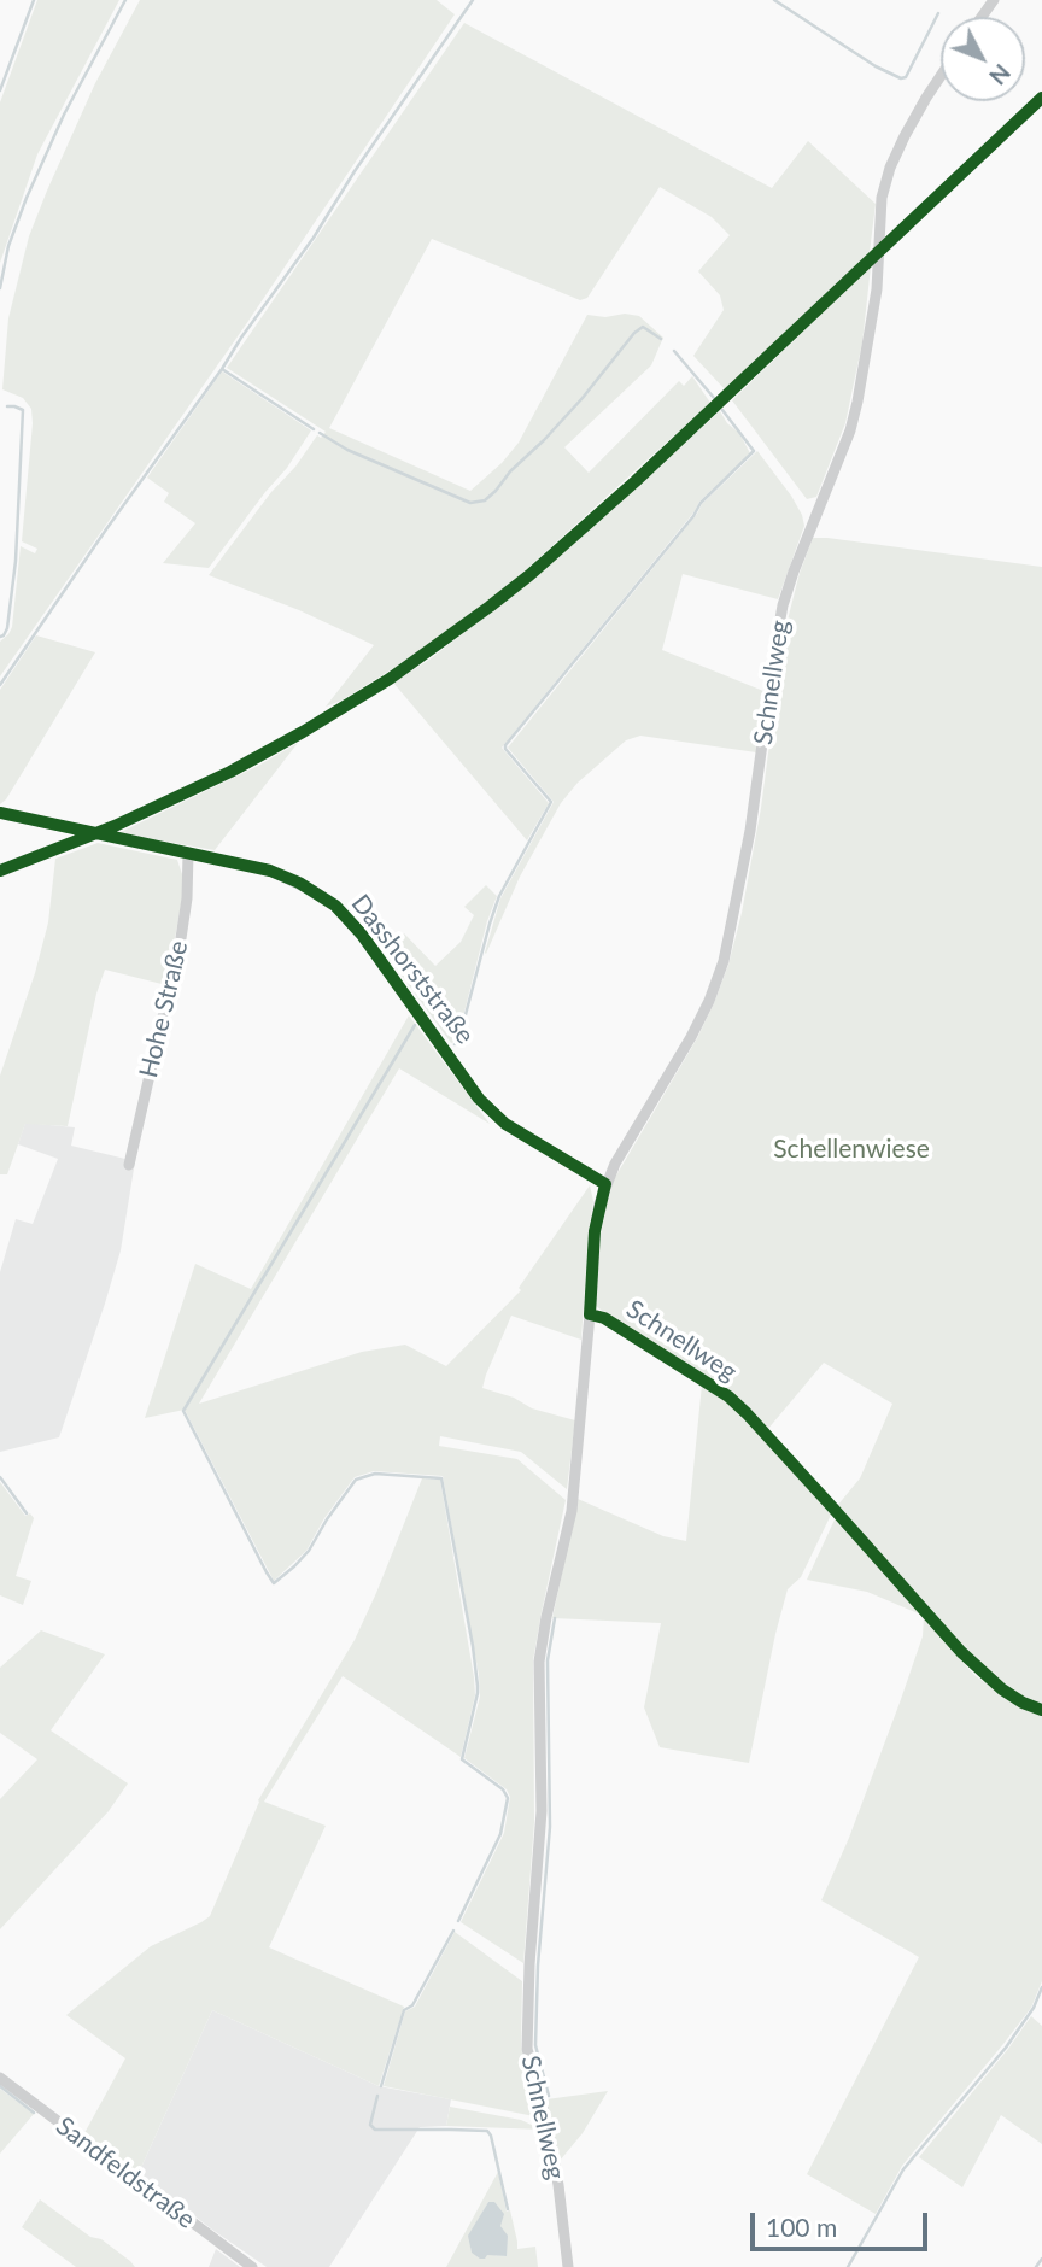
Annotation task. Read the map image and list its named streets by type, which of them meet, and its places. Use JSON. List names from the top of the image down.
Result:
{
  "streets": {
    "street": [
      "Schnellweg",
      "Dasshorststraße",
      "Hohe Straße",
      "Sandfeldstraße"
    ]
  },
  "crossings": [
    ["Schnellweg", "Dasshorststraße"],
    ["Dasshorststraße", "Hohe Straße"]
  ],
  "parks": ["Schellenwiese"],
  "scale_bar": "100 m",
  "north": "bottom right"
}
